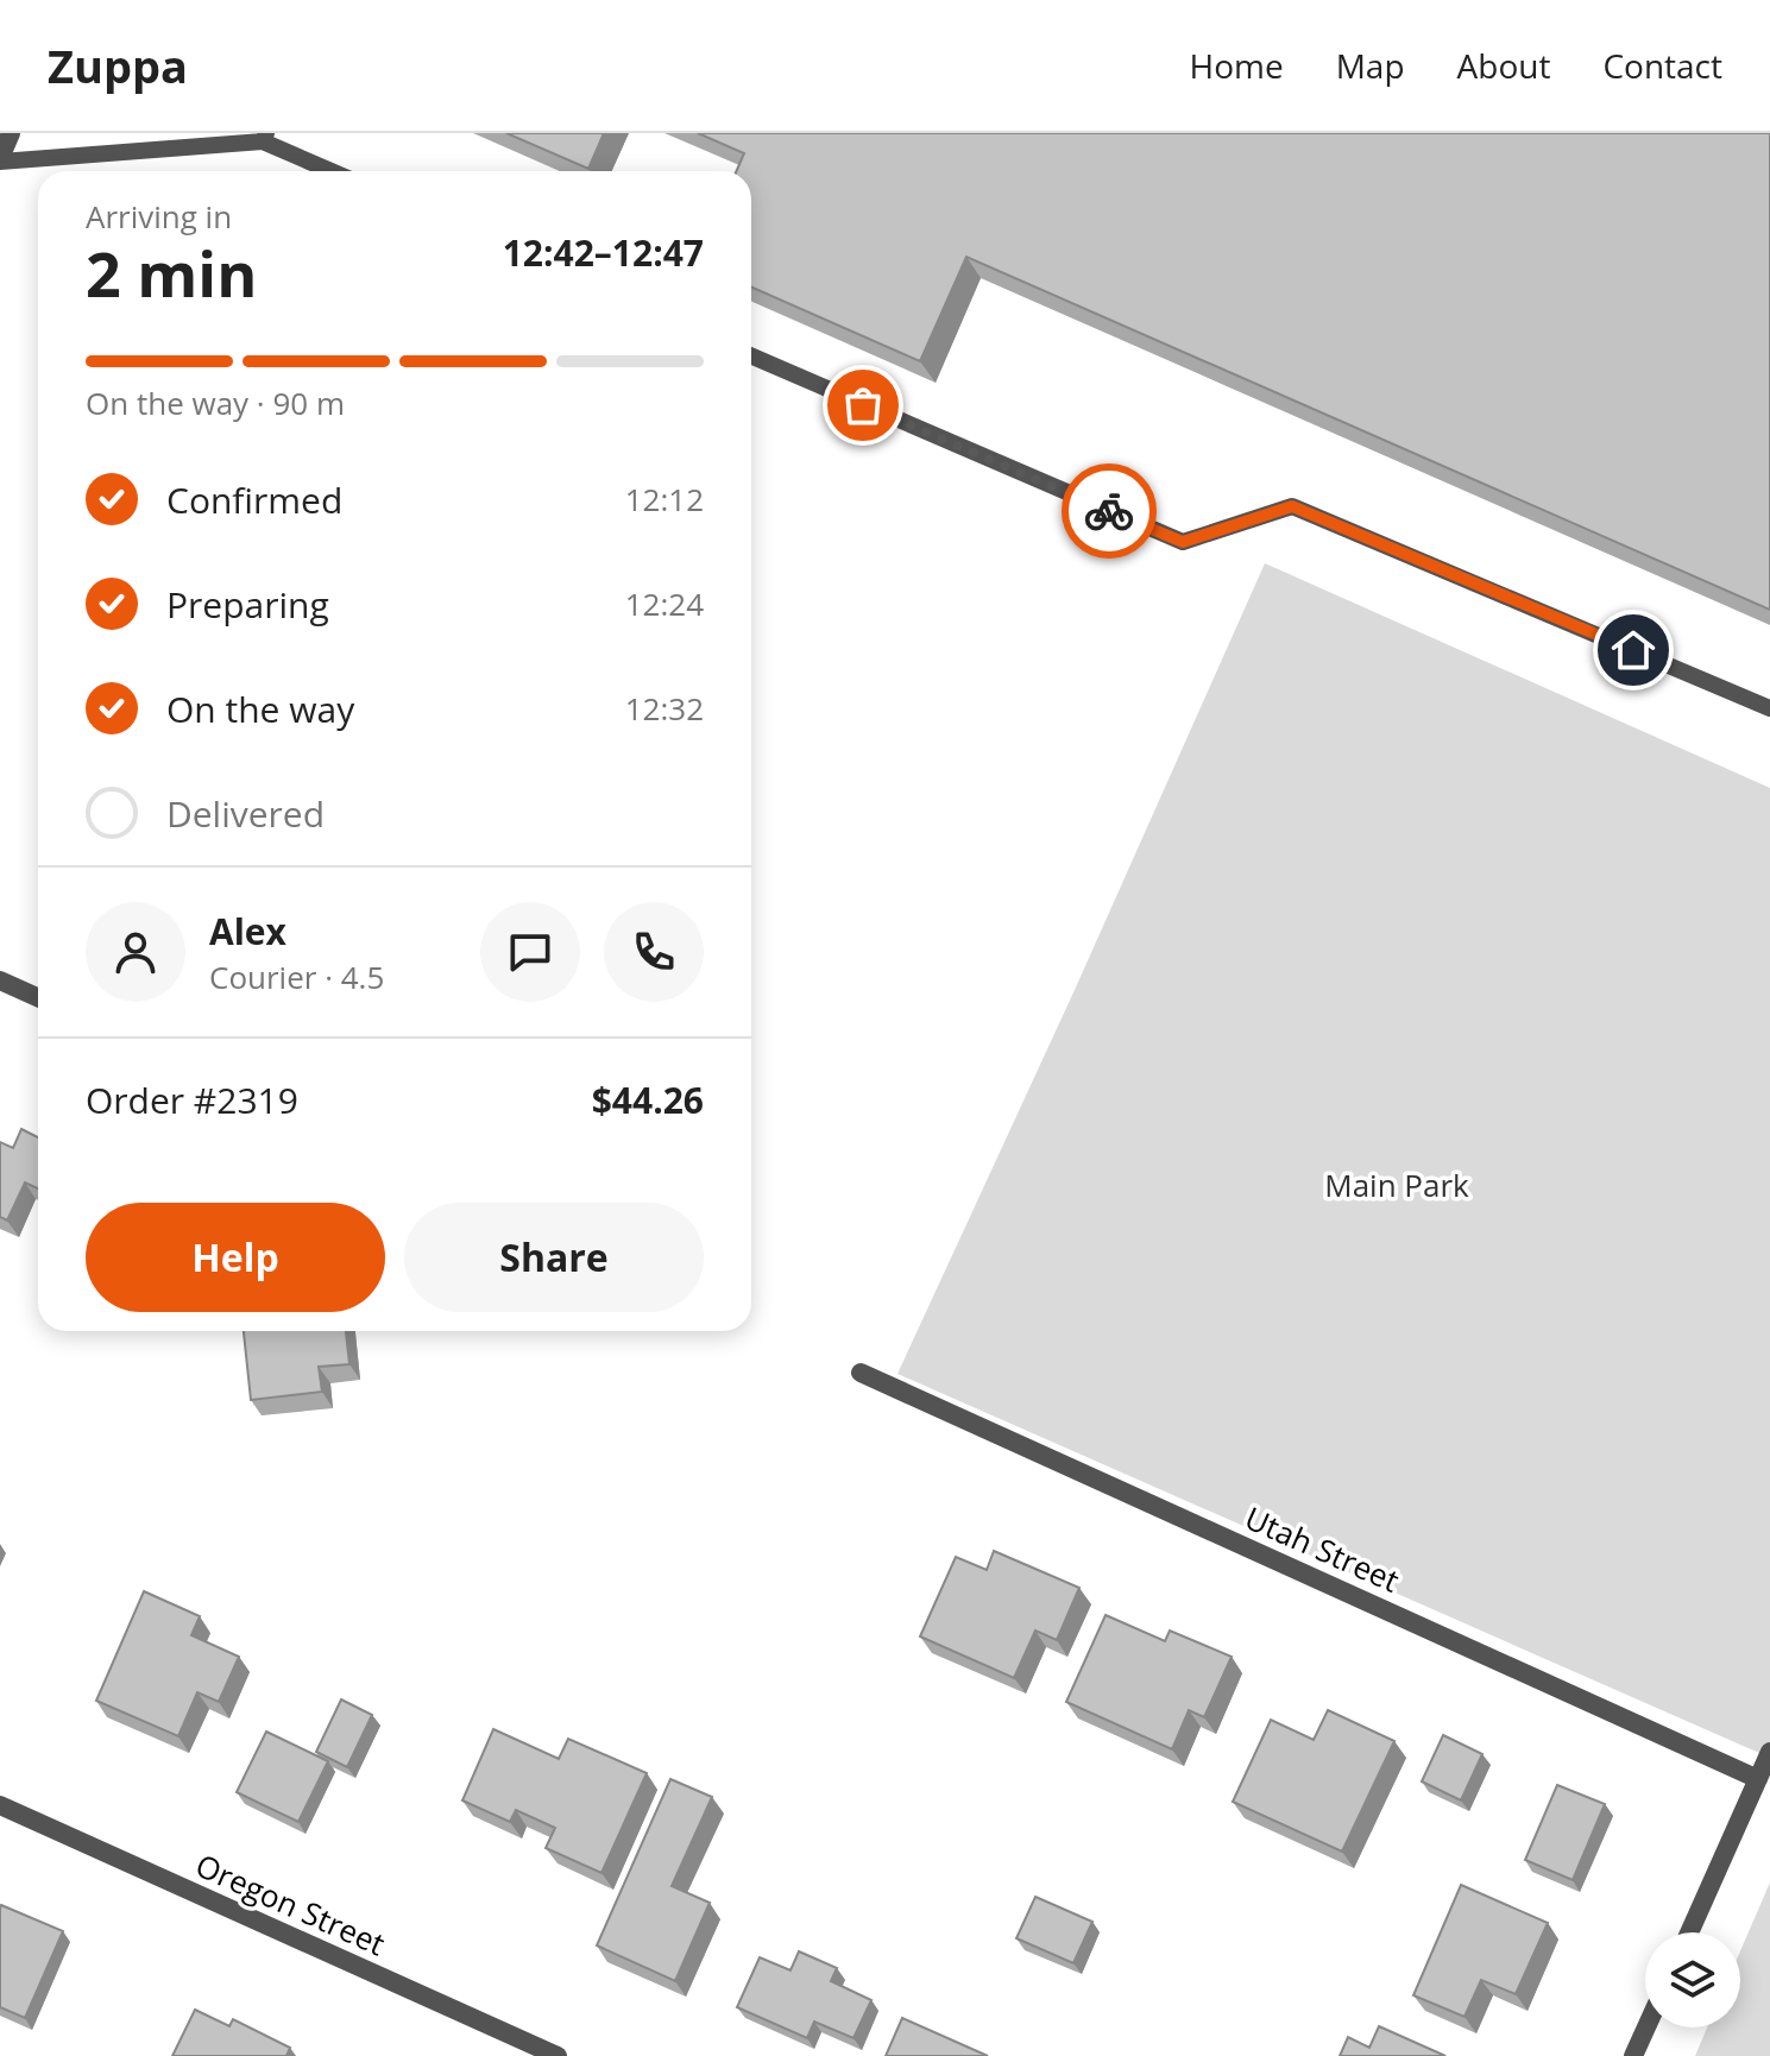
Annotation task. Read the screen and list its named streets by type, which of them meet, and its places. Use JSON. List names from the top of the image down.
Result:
{
  "streets": {
    "street": ["Utah Street", "Oregon Street"]
  },
  "parks": ["Main Park"],
  "page": {
    "header": "Zuppa",
    "nav": [
      "Home",
      "Map",
      "About",
      "Contact"
    ],
    "heading": ["2 min", "Arriving in", "12:42–12:47"],
    "panel": [
      "Alex",
      "Courier · 4.5",
      "Order #2319",
      "$44.26"
    ],
    "bar": "On the way · 90 m",
    "list": [
      ["Confirmed", "12:12"],
      ["Preparing", "12:24"],
      ["On the way", "12:32"],
      "Delivered"
    ],
    "buttons": ["Help", "Share"]
  }
}
